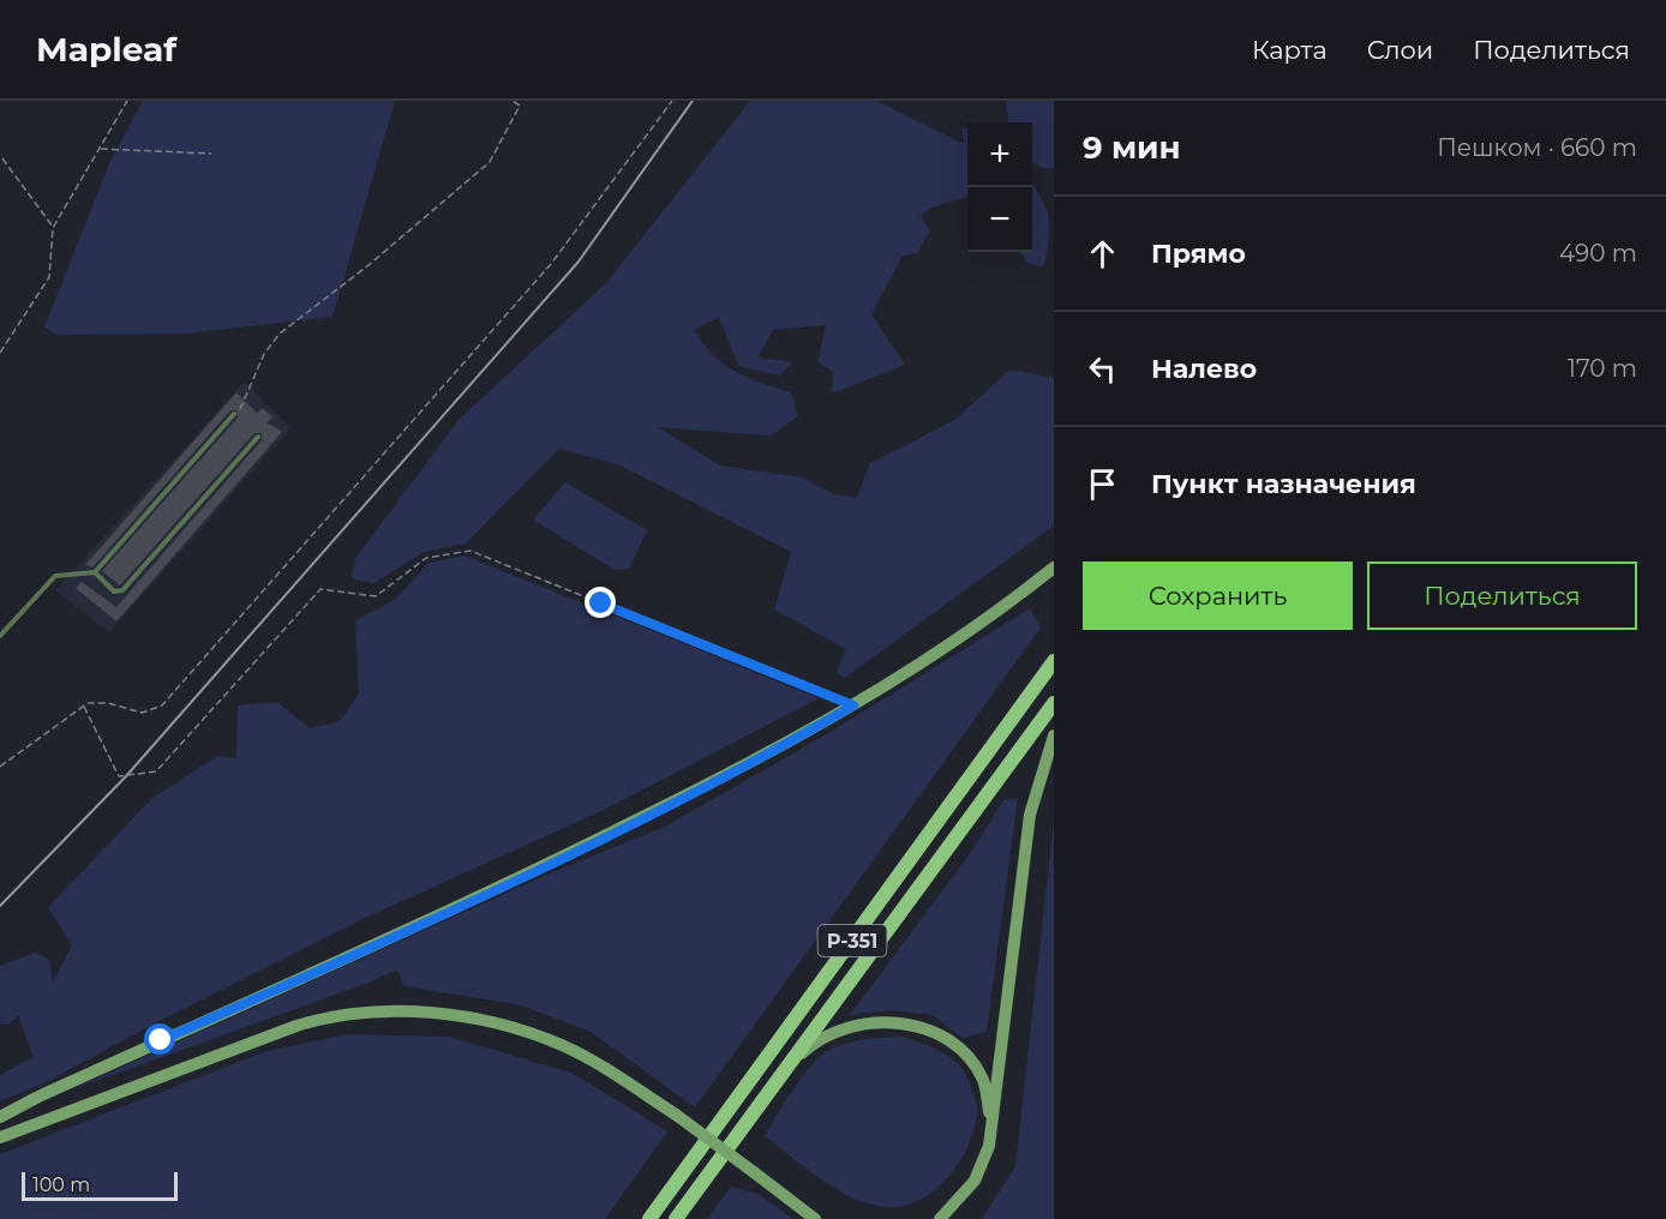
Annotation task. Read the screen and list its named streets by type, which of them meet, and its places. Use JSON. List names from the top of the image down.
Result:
{
  "streets": {
    "main road": ["Р-351"]
  },
  "scale_bar": "100 m",
  "page": {
    "header": "Mapleaf",
    "nav": ["Карта", "Слои", "Поделиться"],
    "heading": ["9 мин", "Пешком · 660 m"],
    "map_buttons": ["+", "−"],
    "list": [
      ["Прямо", "490 m"],
      ["Налево", "170 m"],
      "Пункт назначения"
    ],
    "buttons": ["Сохранить", "Поделиться"],
    "scale": "100 m"
  }
}
